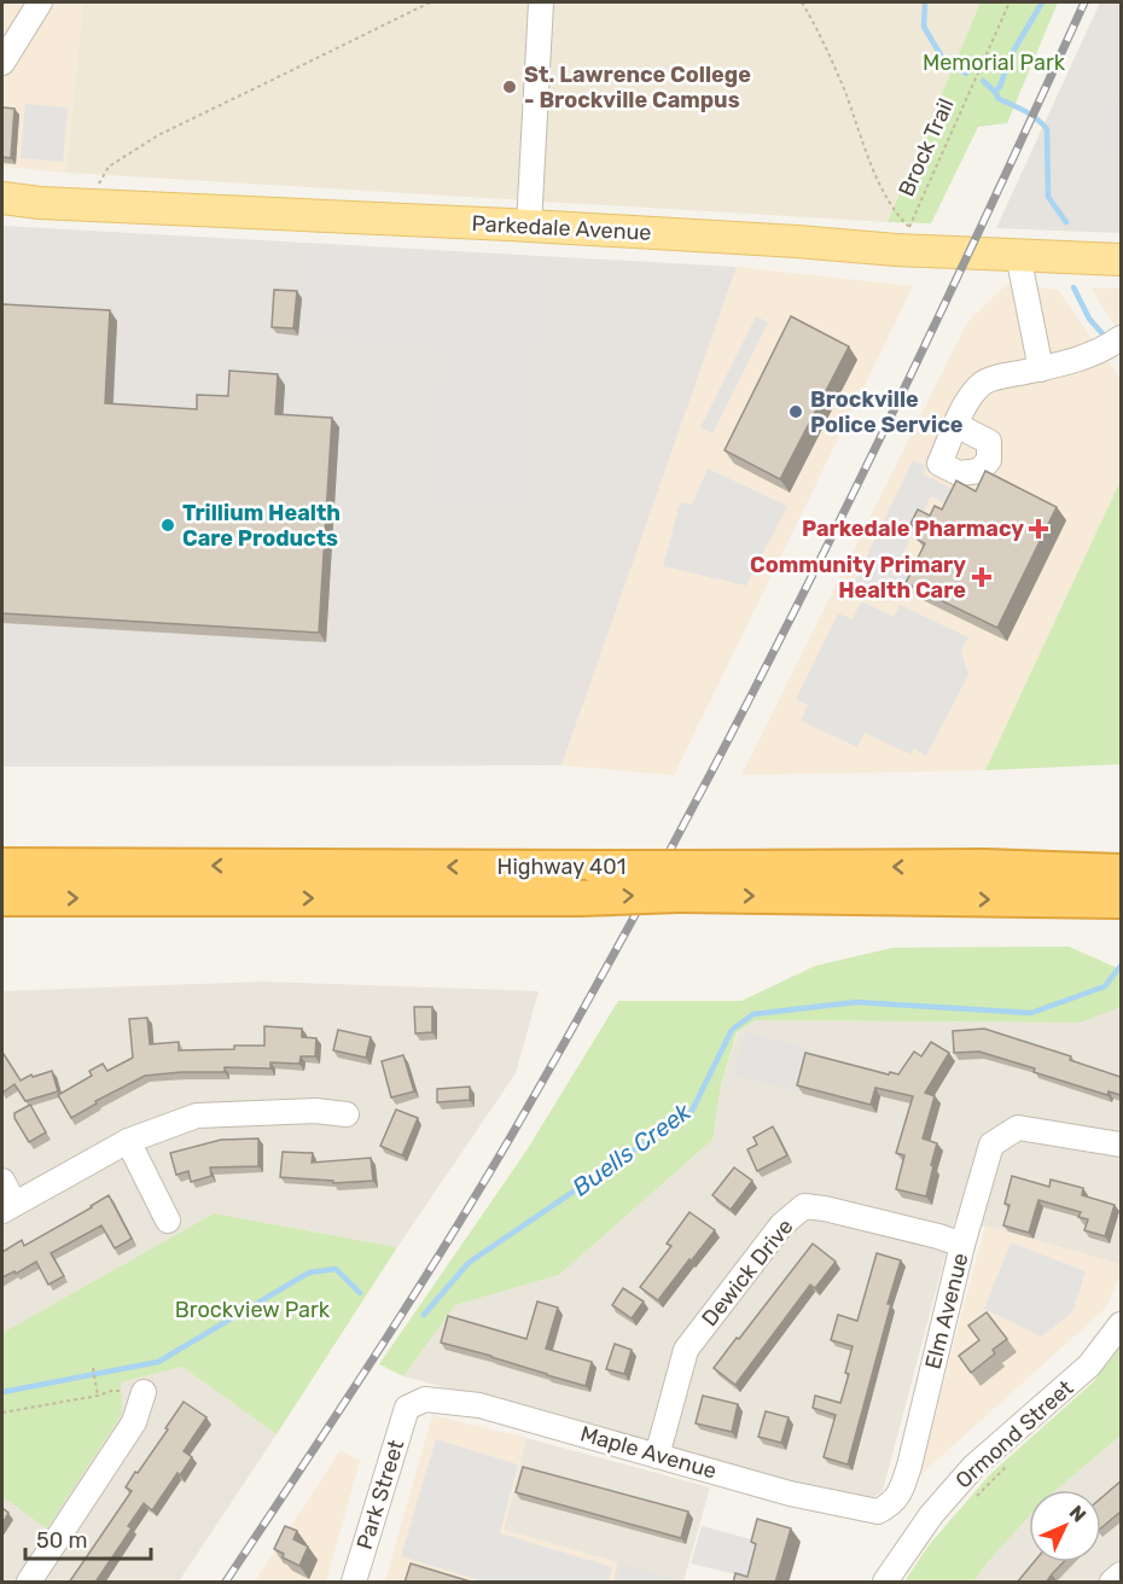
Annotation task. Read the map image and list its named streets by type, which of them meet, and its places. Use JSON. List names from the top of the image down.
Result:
{
  "streets": {
    "highway": ["Highway 401"],
    "main road": ["Parkedale Avenue"],
    "street": [
      "Dewick Drive",
      "Elm Avenue",
      "Ormond Street",
      "Maple Avenue",
      "Park Street"
    ],
    "path": ["Brock Trail"]
  },
  "crossings": [
    ["Dewick Drive", "Elm Avenue"],
    ["Dewick Drive", "Maple Avenue"],
    ["Elm Avenue", "Maple Avenue"],
    ["Maple Avenue", "Park Street"]
  ],
  "water": ["Buells Creek"],
  "parks": ["Memorial Park", "Brockview Park"],
  "places": {
    "other": ["St. Lawrence College - Brockville Campus", "Brockville Police Service", "Trillium Health Care Products"],
    "health": ["Parkedale Pharmacy", "Community Primary Health Care"]
  },
  "scale_bar": "50 m",
  "north": "top right"
}
